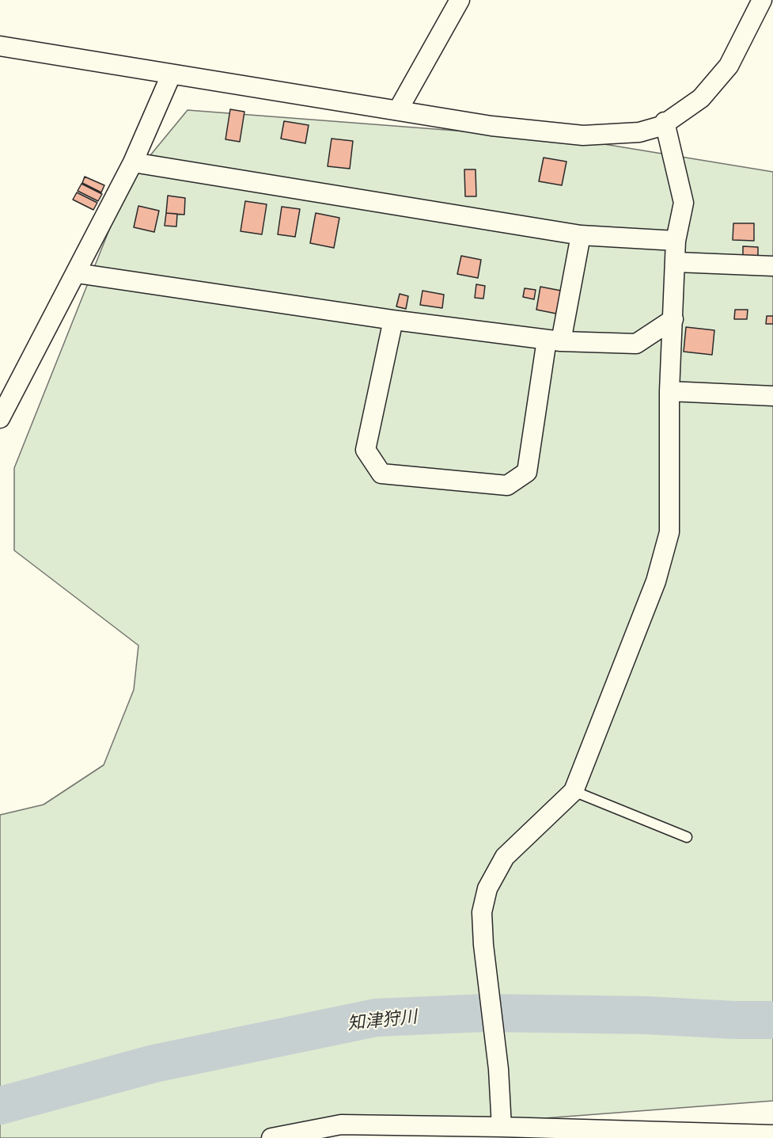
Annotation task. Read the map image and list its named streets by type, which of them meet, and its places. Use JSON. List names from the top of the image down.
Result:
{
  "water": ["知津狩川"]
}
